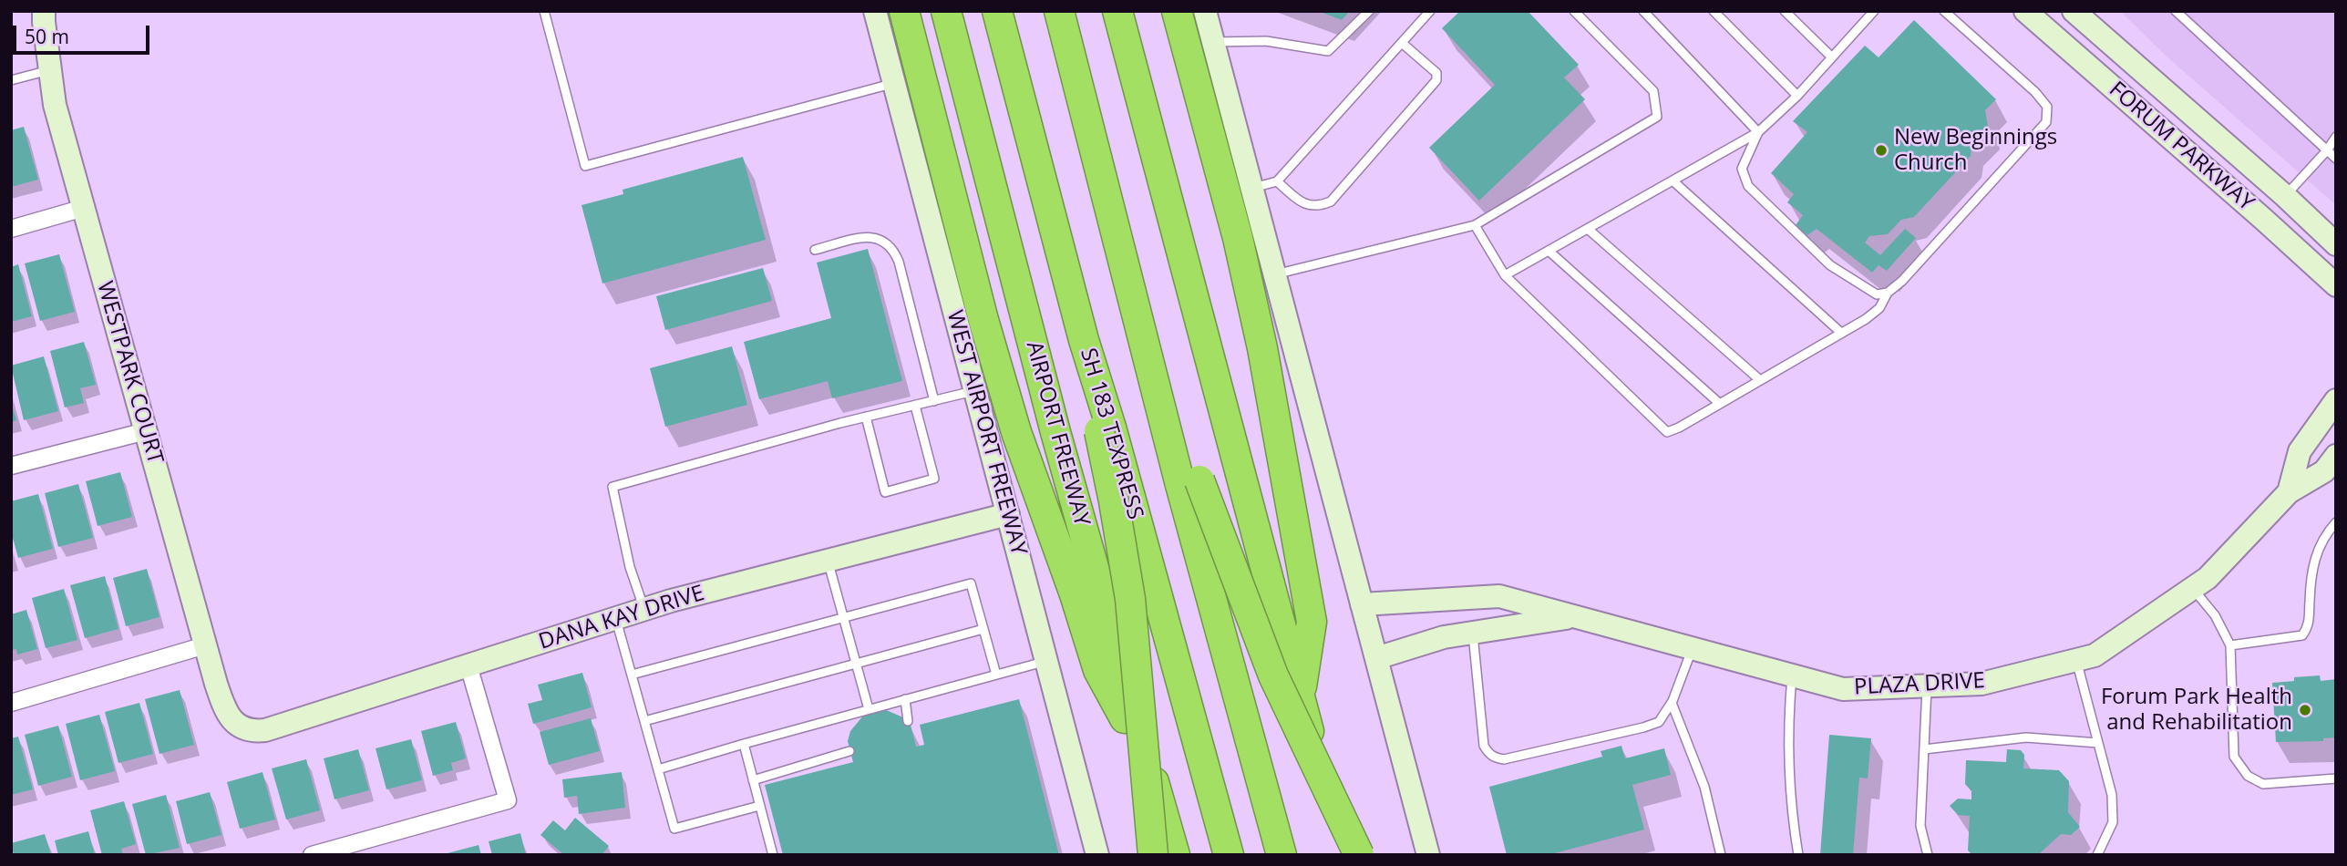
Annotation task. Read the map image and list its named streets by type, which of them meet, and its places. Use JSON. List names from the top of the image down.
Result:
{
  "streets": {
    "highway": ["AIRPORT FREEWAY", "SH 183 TEXPRESS"],
    "street": [
      "FORUM PARKWAY",
      "WESTPARK COURT",
      "WEST AIRPORT FREEWAY",
      "DANA KAY DRIVE",
      "PLAZA DRIVE"
    ]
  },
  "crossings": [
    ["WESTPARK COURT", "DANA KAY DRIVE"],
    ["WEST AIRPORT FREEWAY", "DANA KAY DRIVE"]
  ],
  "places": ["New Beginnings Church", "Forum Park Health and Rehabilitation"],
  "scale_bar": "50 m"
}
